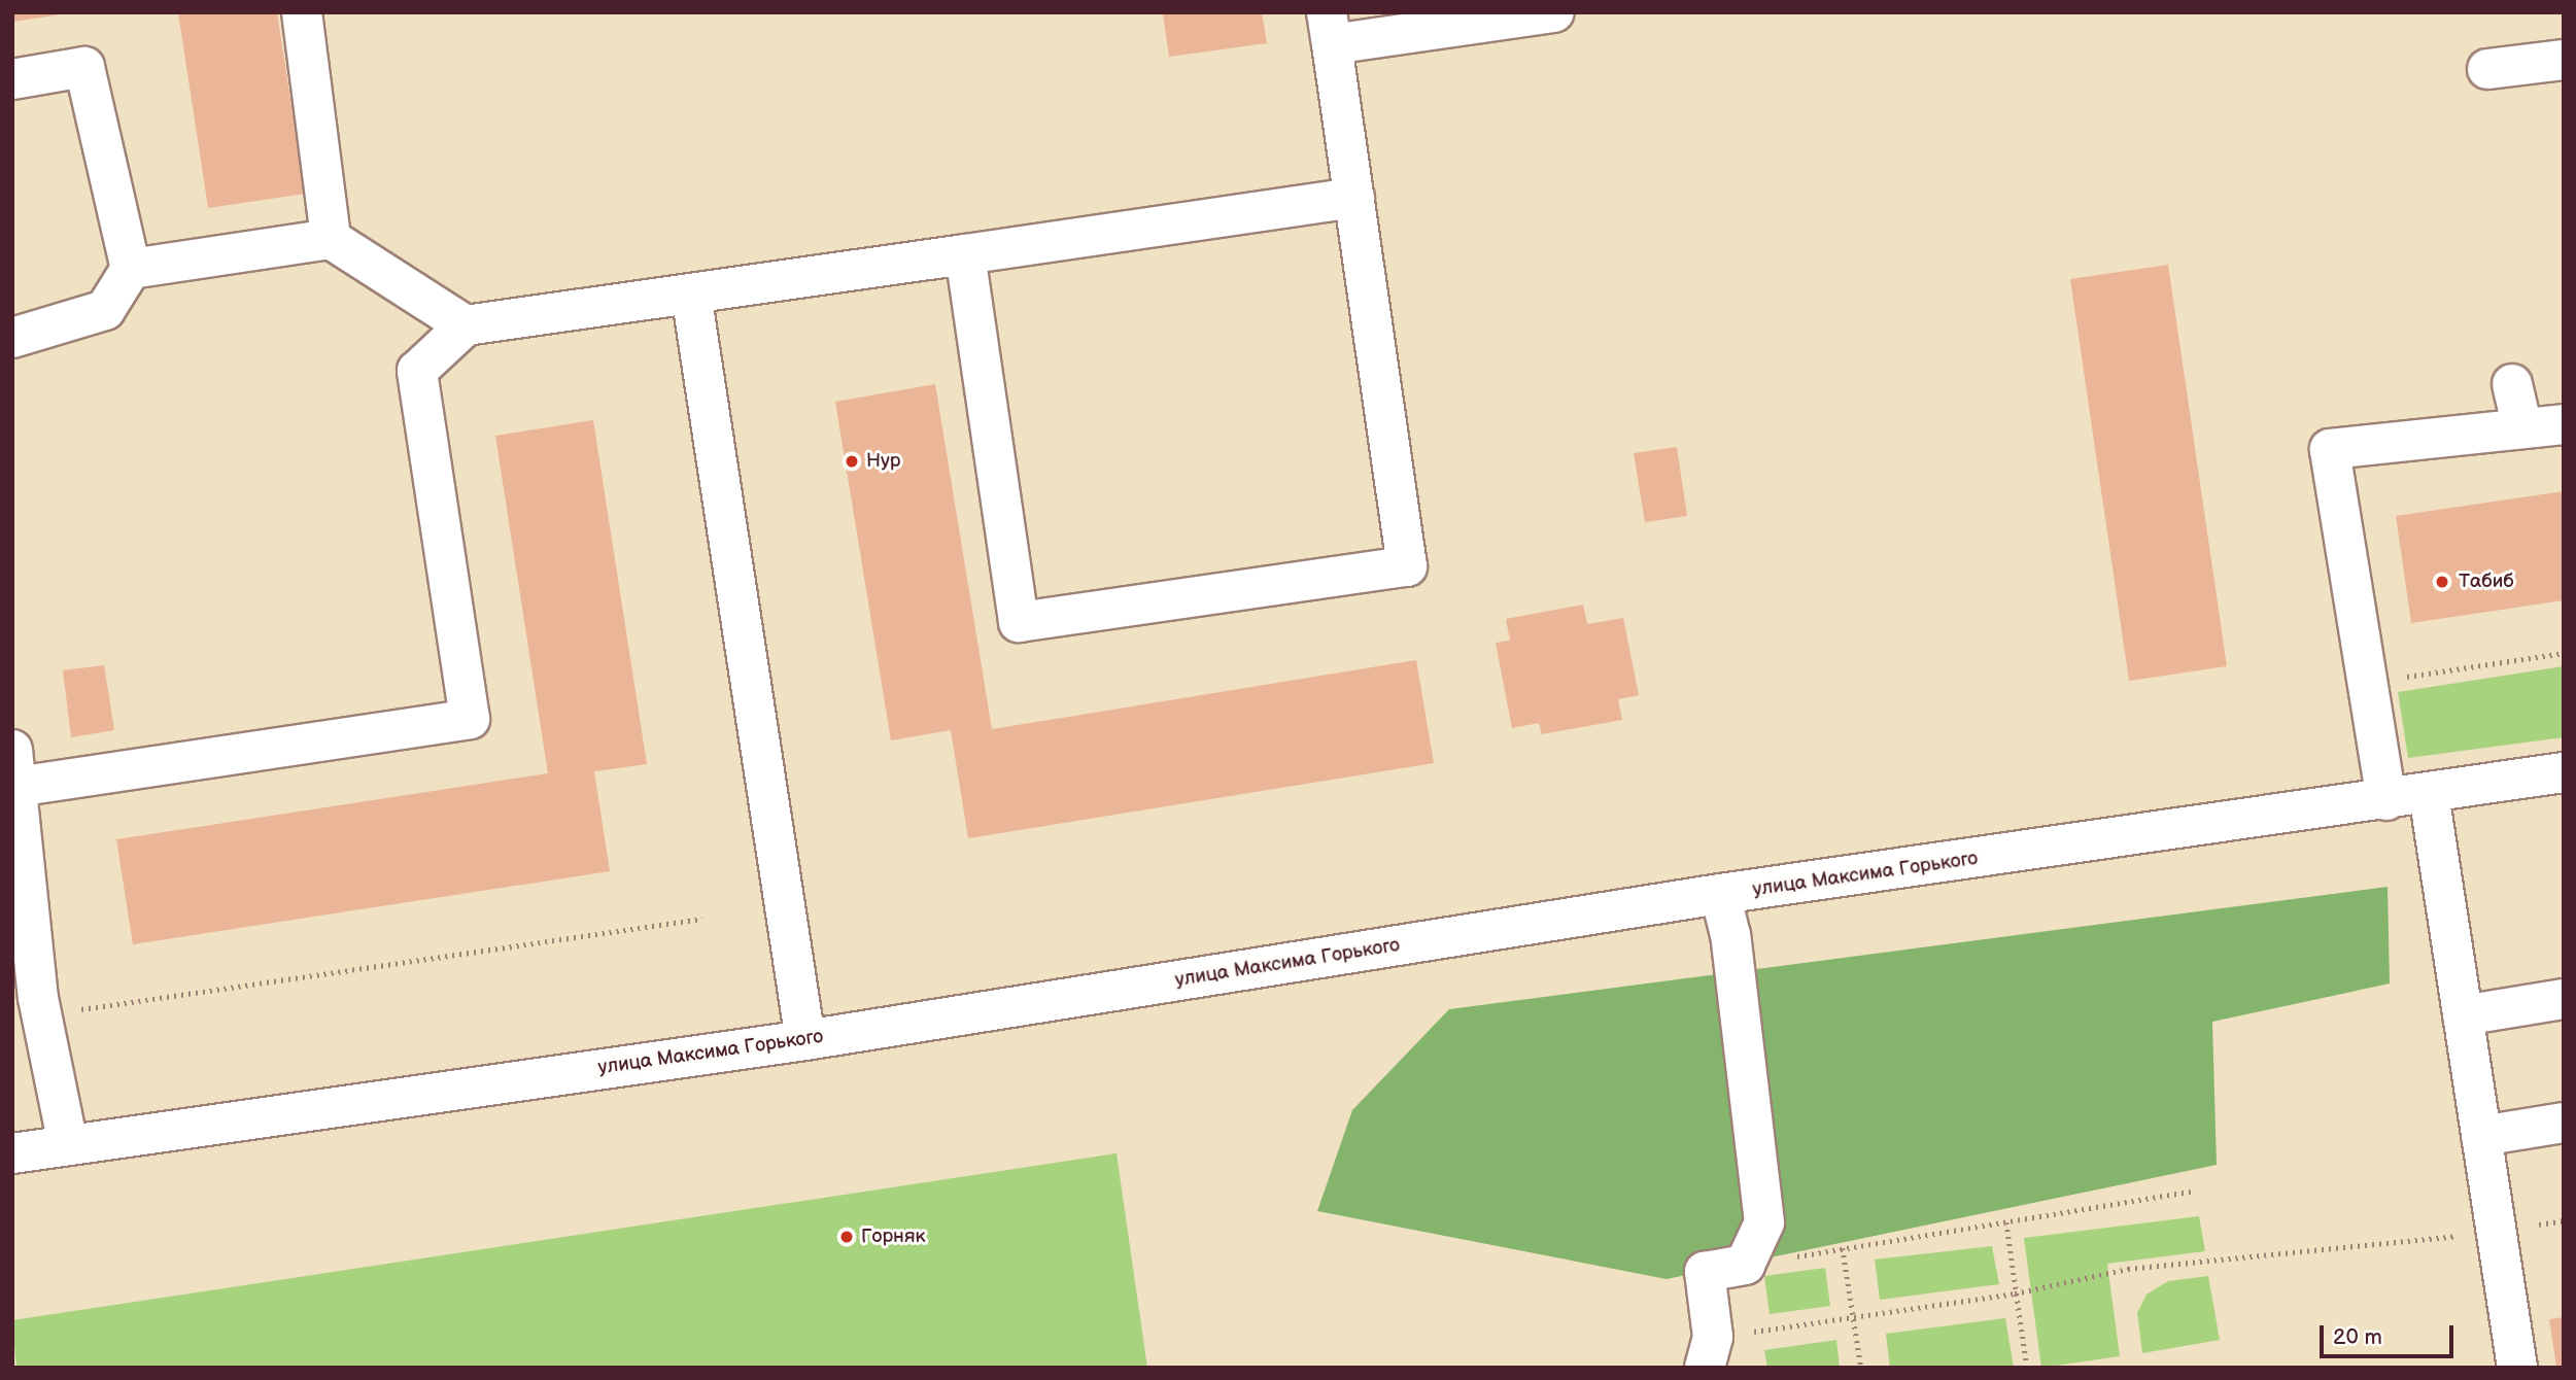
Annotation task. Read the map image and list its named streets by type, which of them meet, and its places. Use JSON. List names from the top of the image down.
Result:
{
  "streets": {
    "main road": ["улица Максима Горького"]
  },
  "places": ["Нур", "Табиб", "Горняк"],
  "scale_bar": "20 m"
}
